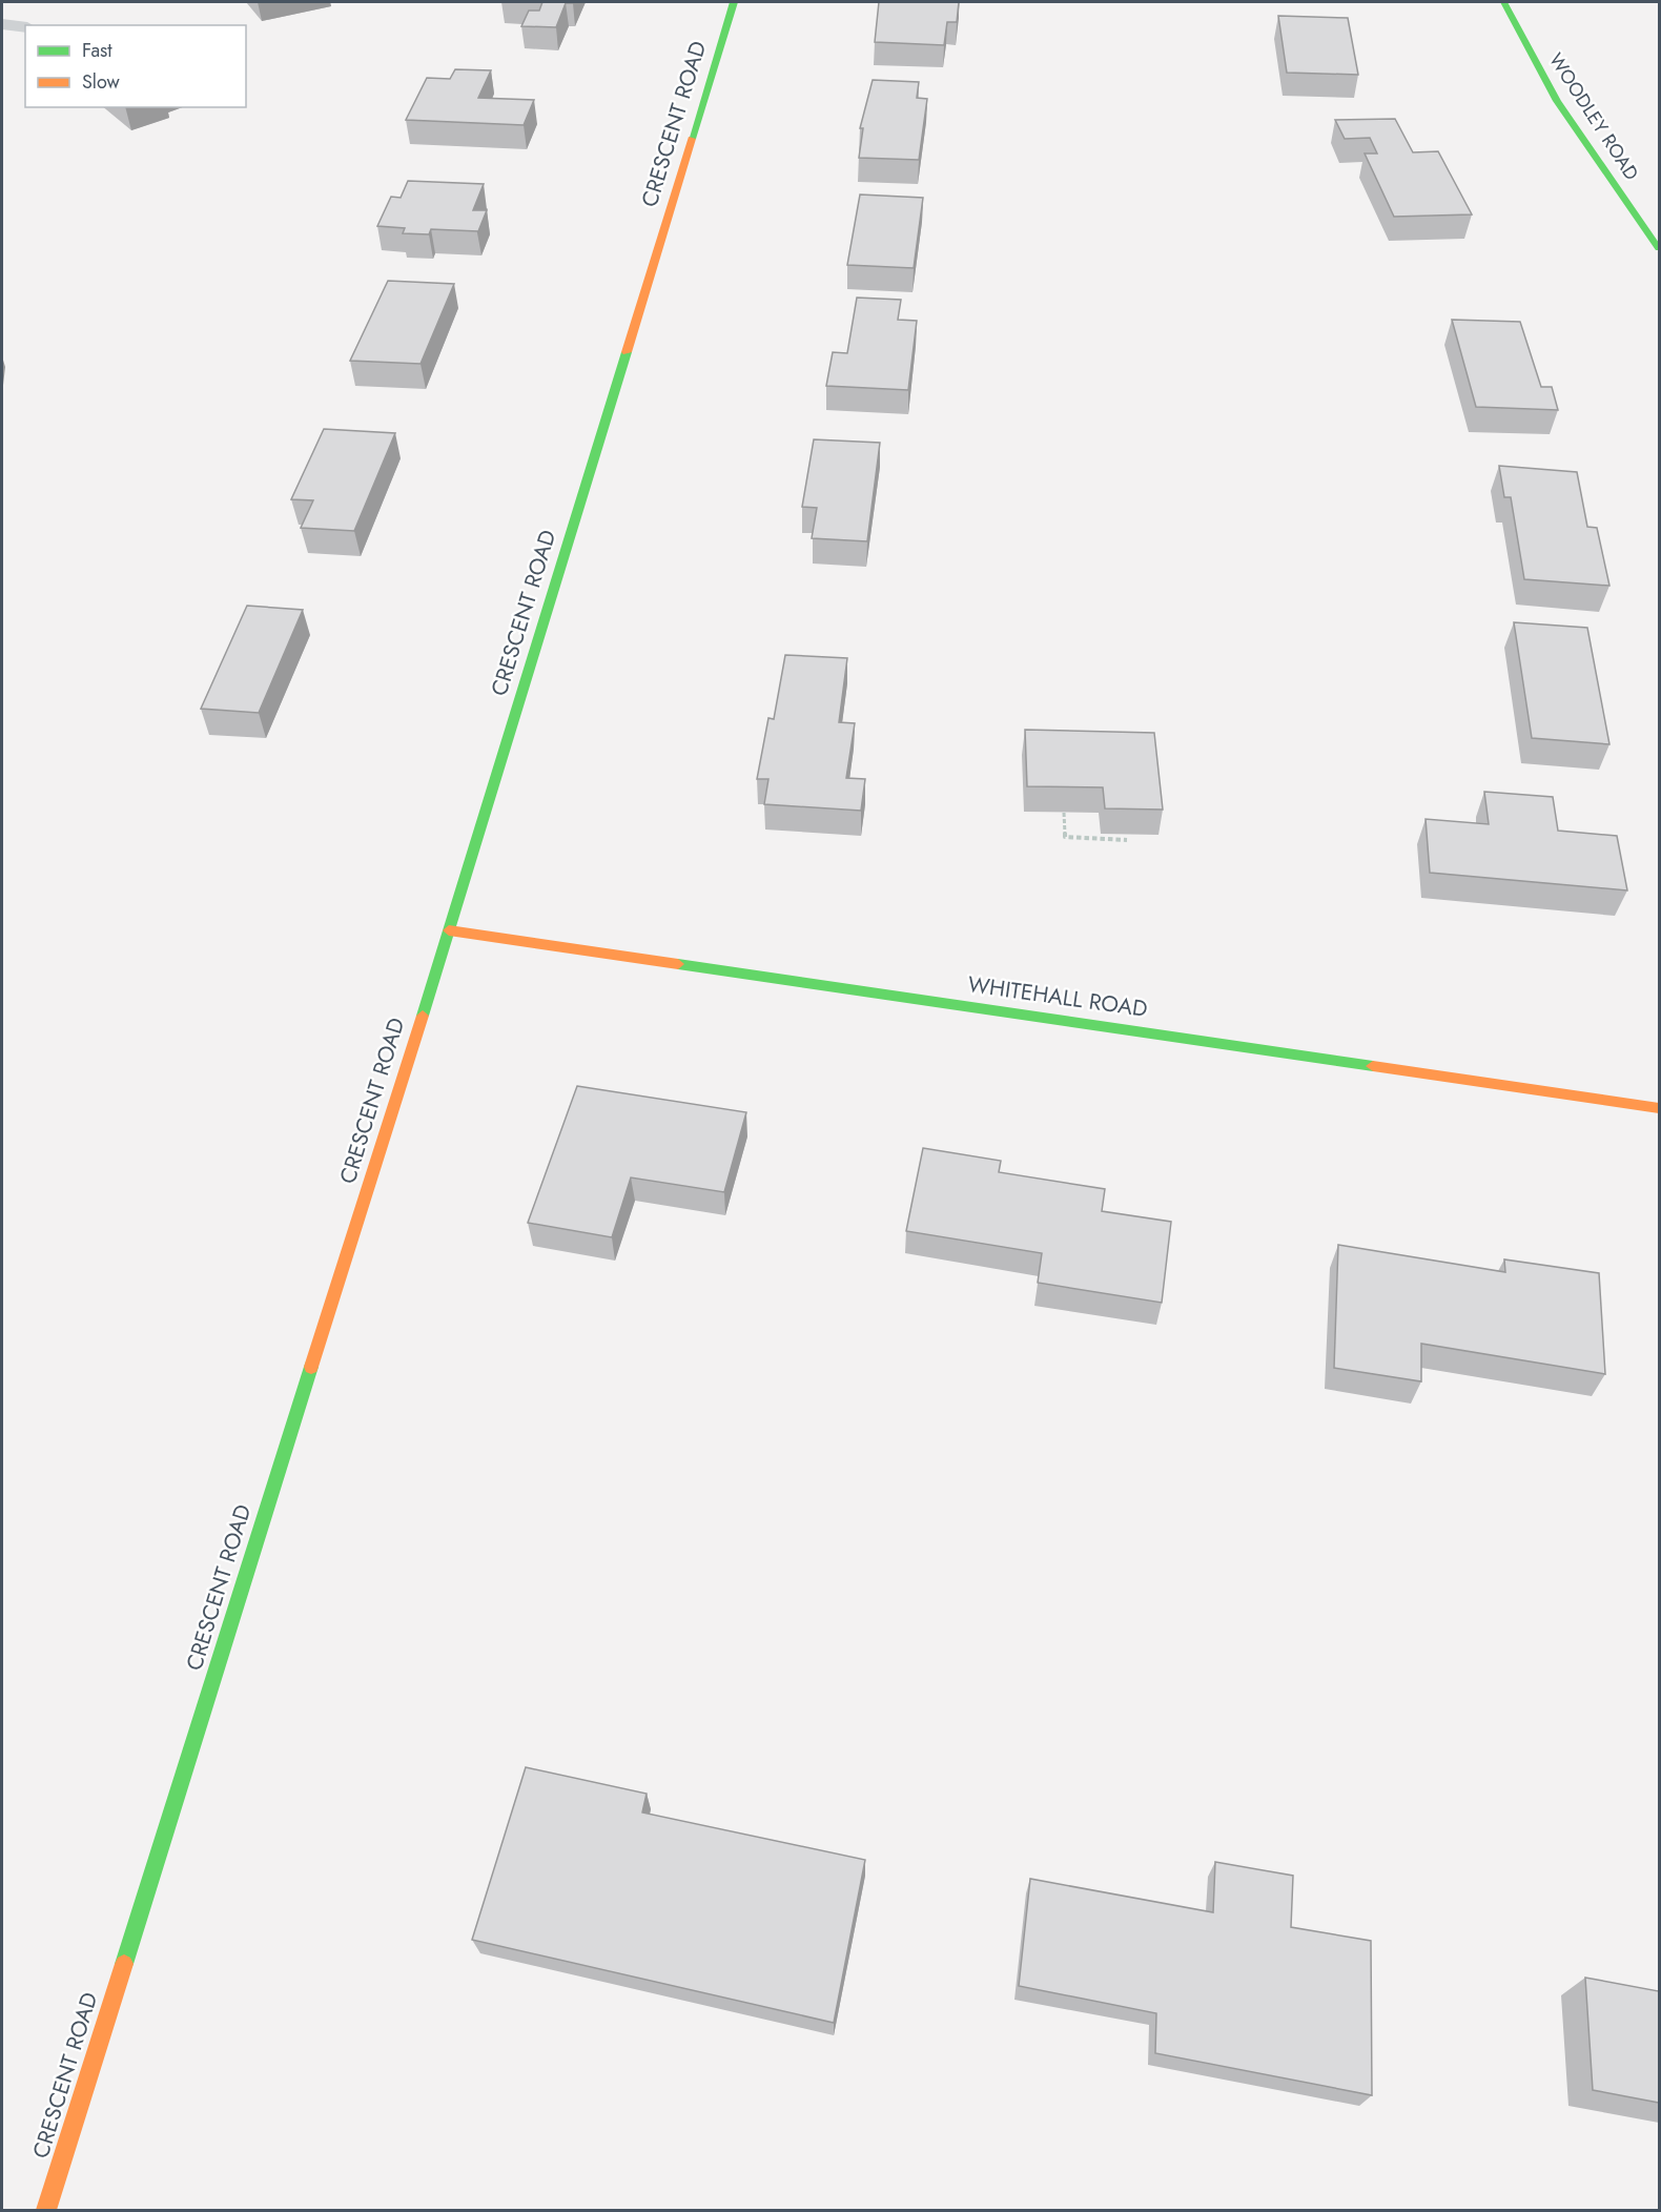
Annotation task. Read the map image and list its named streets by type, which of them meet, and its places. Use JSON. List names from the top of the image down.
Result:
{
  "streets": {
    "street": ["WOODLEY ROAD", "CRESCENT ROAD", "WHITEHALL ROAD"]
  },
  "crossings": [
    ["CRESCENT ROAD", "WHITEHALL ROAD"]
  ],
  "legend": ["Fast", "Slow"]
}
